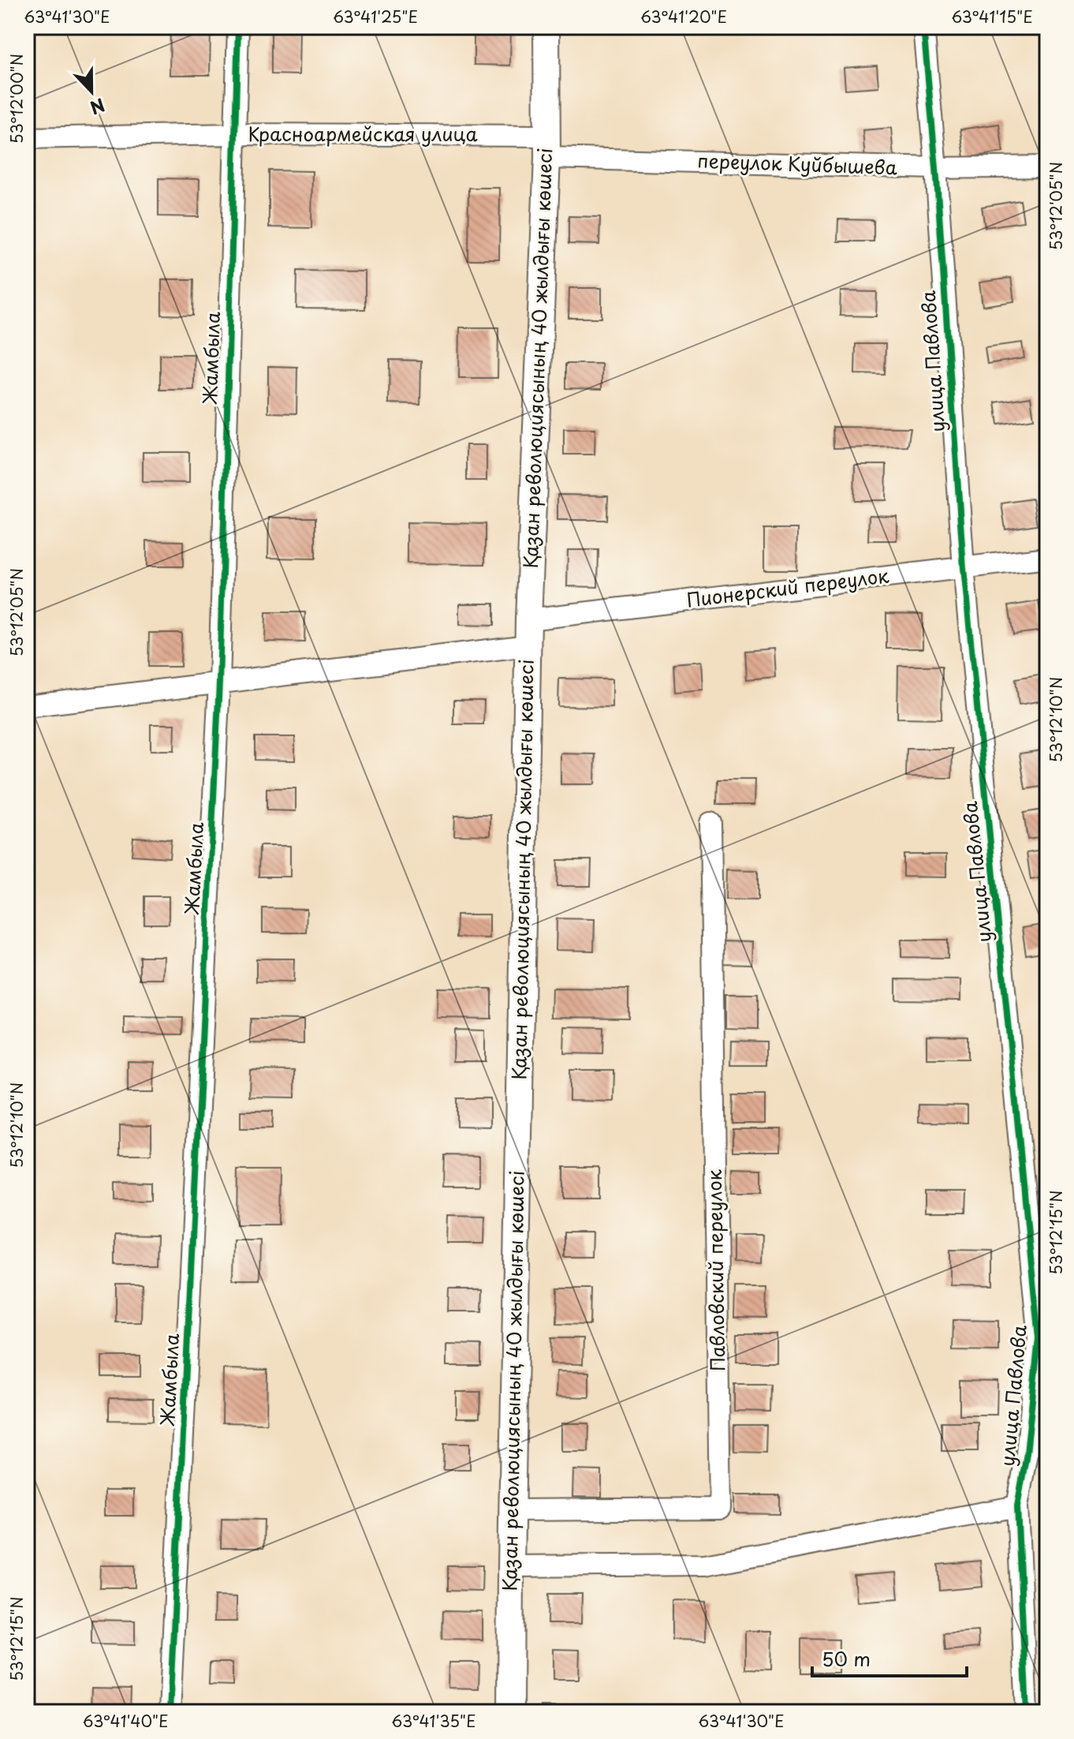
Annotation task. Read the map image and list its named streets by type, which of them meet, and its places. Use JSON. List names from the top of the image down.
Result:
{
  "streets": {
    "street": [
      "Красноармейская улица",
      "переулок Куйбышева",
      "Жамбыла",
      "Қазан революциясының 40 жылдығы көшесі",
      "улица Павлова",
      "Пионерский переулок",
      "Павловский переулок"
    ]
  },
  "crossings": [
    ["Красноармейская улица", "переулок Куйбышева"],
    ["Красноармейская улица", "Жамбыла"],
    ["Красноармейская улица", "Қазан революциясының 40 жылдығы көшесі"],
    ["переулок Куйбышева", "Қазан революциясының 40 жылдығы көшесі"],
    ["переулок Куйбышева", "улица Павлова"],
    ["Қазан революциясының 40 жылдығы көшесі", "Пионерский переулок"],
    ["Қазан революциясының 40 жылдығы көшесі", "Павловский переулок"],
    ["улица Павлова", "Пионерский переулок"]
  ],
  "scale_bar": "50 m",
  "north": "bottom",
  "coordinates": [
    "63°41'30\"E",
    "63°41'25\"E",
    "63°41'20\"E",
    "63°41'15\"E",
    "53°12'00\"N",
    "53°12'05\"N",
    "53°12'10\"N",
    "53°12'15\"N",
    "63°41'40\"E",
    "63°41'35\"E"
  ]
}
